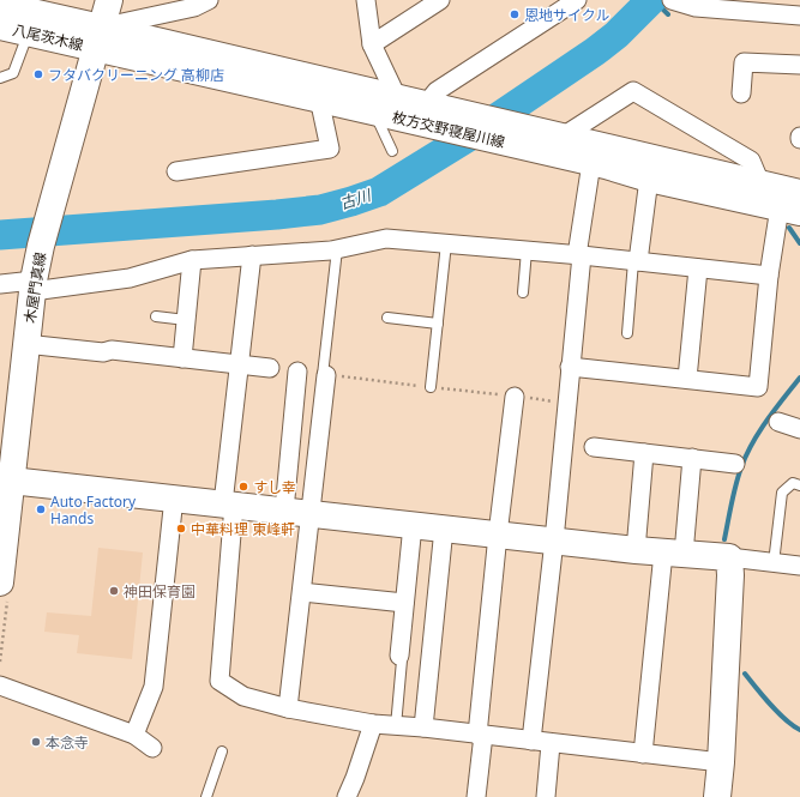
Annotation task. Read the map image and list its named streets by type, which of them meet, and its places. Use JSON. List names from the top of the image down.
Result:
{
  "streets": {
    "main road": ["八尾茨木線", "枚方交野寝屋川線", "木屋門真線"]
  },
  "crossings": [
    ["八尾茨木線", "枚方交野寝屋川線"],
    ["八尾茨木線", "木屋門真線"],
    ["枚方交野寝屋川線", "木屋門真線"]
  ],
  "water": ["古川"],
  "places": [
    "恩地サイクル",
    "フタバクリーニング 高柳店",
    "すし幸",
    "Auto Factory Hands",
    "中華料理 東峰軒",
    "神田保育園",
    "本念寺"
  ]
}
